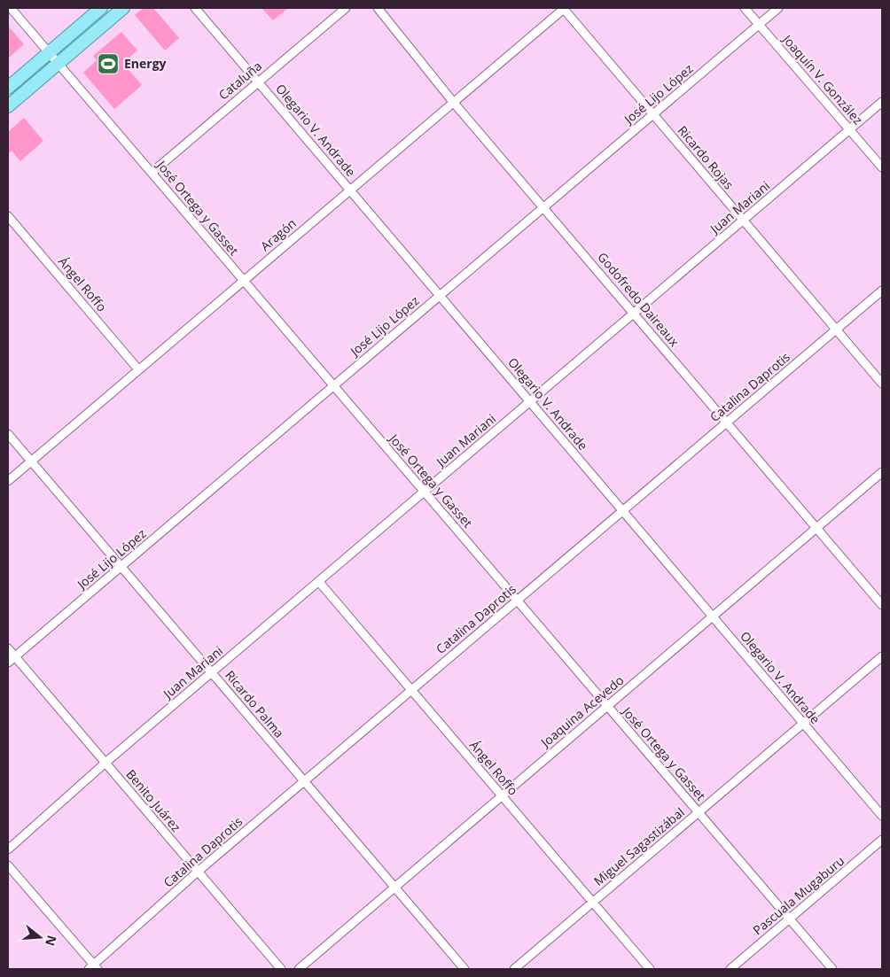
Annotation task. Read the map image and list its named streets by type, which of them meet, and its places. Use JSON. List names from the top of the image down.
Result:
{
  "streets": {
    "street": [
      "Joaquín V. González",
      "Cataluña",
      "José Lijo López",
      "Olegario V. Andrade",
      "Ricardo Rojas",
      "Juan Mariani",
      "José Ortega y Gasset",
      "Aragón",
      "Ángel Roffo",
      "Godofredo Daireaux",
      "Catalina Daprotis",
      "Ricardo Palma",
      "Joaquina Acevedo",
      "Benito Juárez",
      "Miguel Sagastizábal",
      "Pascuala Mugaburu"
    ]
  },
  "crossings": [
    ["Joaquín V. González", "José Lijo López"],
    ["Joaquín V. González", "Juan Mariani"],
    ["Cataluña", "Olegario V. Andrade"],
    ["Cataluña", "José Ortega y Gasset"],
    ["José Lijo López", "Olegario V. Andrade"],
    ["José Lijo López", "Ricardo Rojas"],
    ["José Lijo López", "José Ortega y Gasset"],
    ["José Lijo López", "Godofredo Daireaux"],
    ["José Lijo López", "Ricardo Palma"],
    ["José Lijo López", "Benito Juárez"],
    ["Olegario V. Andrade", "Juan Mariani"],
    ["Olegario V. Andrade", "Aragón"],
    ["Olegario V. Andrade", "Catalina Daprotis"],
    ["Olegario V. Andrade", "Joaquina Acevedo"],
    ["Olegario V. Andrade", "Miguel Sagastizábal"],
    ["Ricardo Rojas", "Juan Mariani"],
    ["Ricardo Rojas", "Aragón"],
    ["Ricardo Rojas", "Catalina Daprotis"],
    ["Juan Mariani", "José Ortega y Gasset"],
    ["Juan Mariani", "Ángel Roffo"],
    ["Juan Mariani", "Godofredo Daireaux"],
    ["Juan Mariani", "Ricardo Palma"],
    ["Juan Mariani", "Benito Juárez"],
    ["José Ortega y Gasset", "Aragón"],
    ["José Ortega y Gasset", "Catalina Daprotis"],
    ["José Ortega y Gasset", "Joaquina Acevedo"],
    ["José Ortega y Gasset", "Miguel Sagastizábal"],
    ["José Ortega y Gasset", "Pascuala Mugaburu"],
    ["Aragón", "Ángel Roffo"],
    ["Aragón", "Godofredo Daireaux"],
    ["Aragón", "Ricardo Palma"],
    ["Ángel Roffo", "Catalina Daprotis"],
    ["Ángel Roffo", "Joaquina Acevedo"],
    ["Ángel Roffo", "Miguel Sagastizábal"],
    ["Godofredo Daireaux", "Catalina Daprotis"],
    ["Godofredo Daireaux", "Joaquina Acevedo"],
    ["Catalina Daprotis", "Ricardo Palma"],
    ["Catalina Daprotis", "Benito Juárez"],
    ["Ricardo Palma", "Joaquina Acevedo"]
  ],
  "places": {
    "sports": ["Energy"]
  },
  "north": "right"
}
